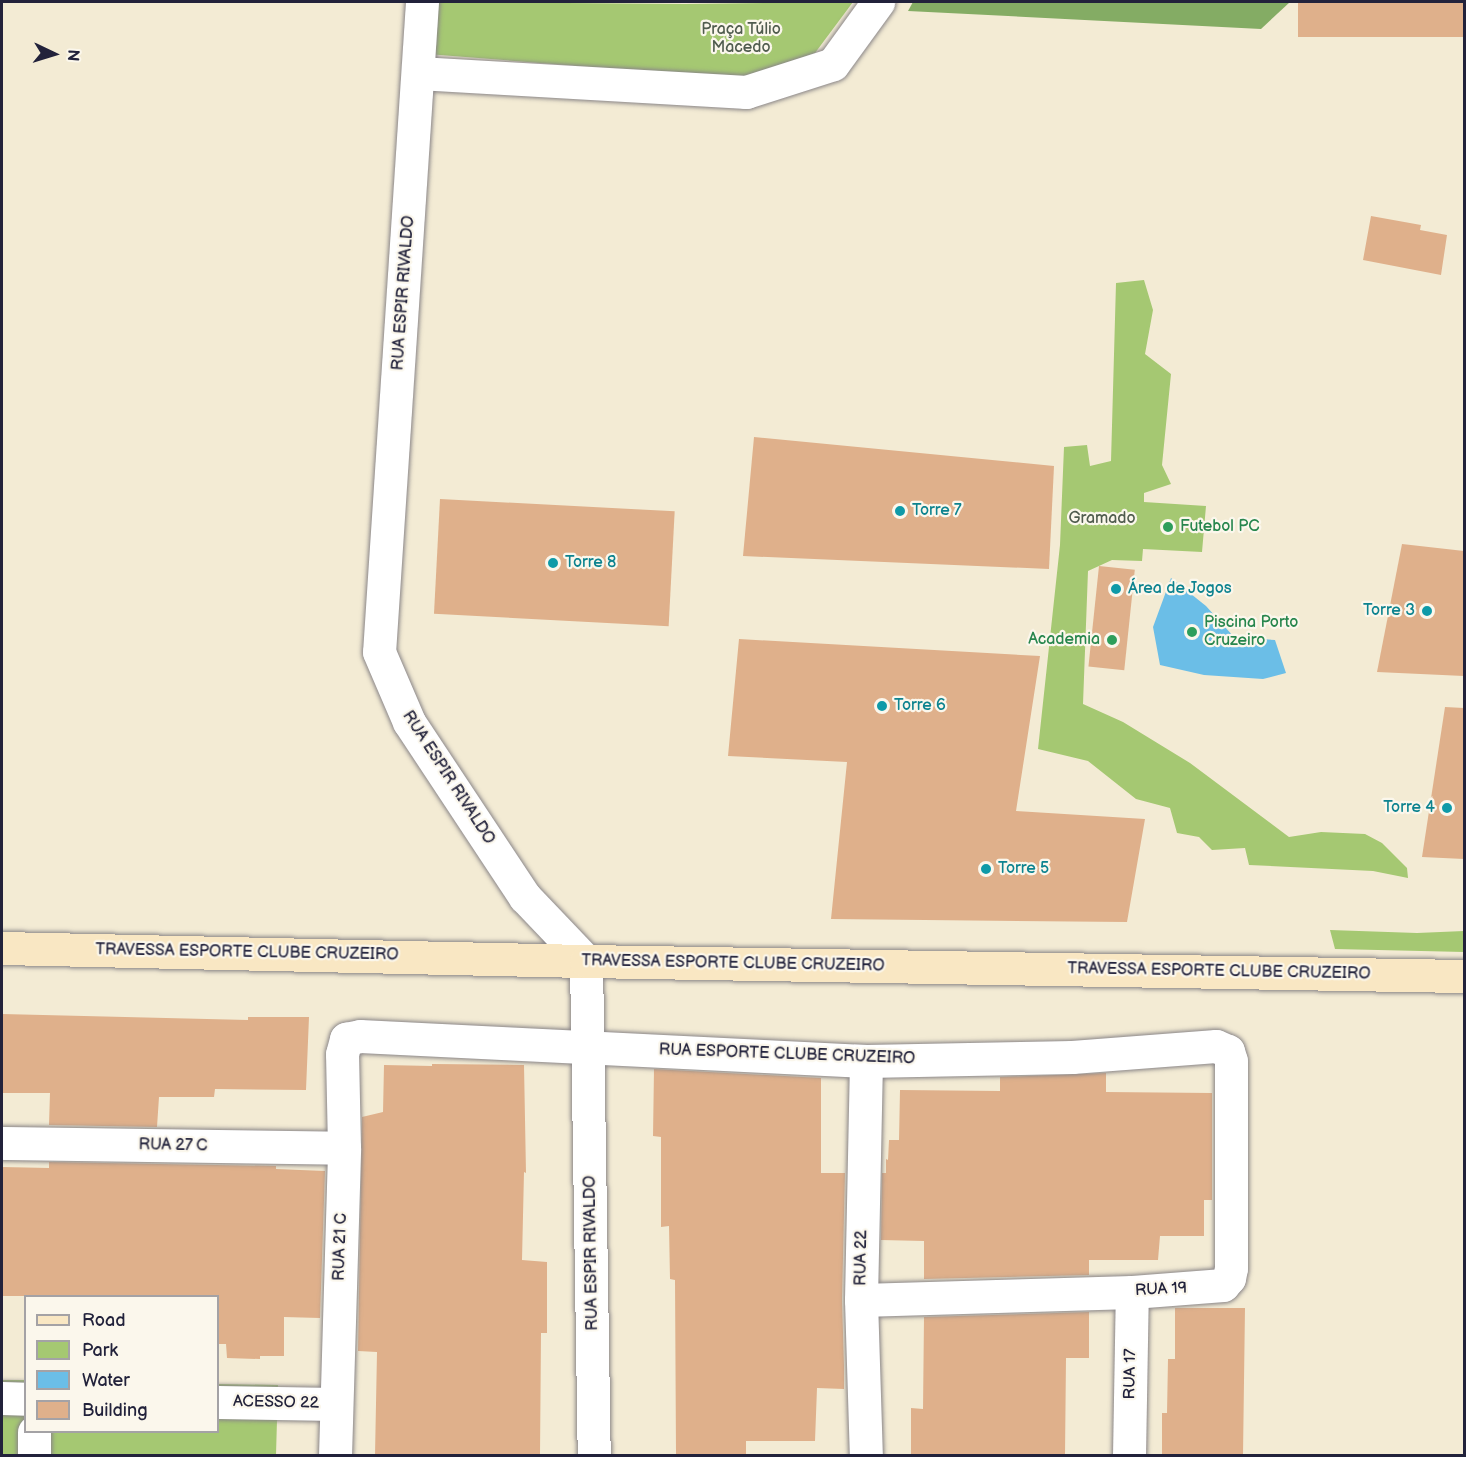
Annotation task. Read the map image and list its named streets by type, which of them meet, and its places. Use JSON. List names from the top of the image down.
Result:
{
  "streets": {
    "street": [
      "RUA ESPIR RIVALDO",
      "TRAVESSA ESPORTE CLUBE CRUZEIRO",
      "RUA ESPORTE CLUBE CRUZEIRO",
      "RUA 27 C",
      "RUA 21 C",
      "RUA 22",
      "RUA 19",
      "RUA 17",
      "ACESSO 22"
    ]
  },
  "crossings": [
    ["RUA ESPIR RIVALDO", "TRAVESSA ESPORTE CLUBE CRUZEIRO"],
    ["RUA ESPIR RIVALDO", "RUA ESPORTE CLUBE CRUZEIRO"],
    ["RUA ESPORTE CLUBE CRUZEIRO", "RUA 21 C"],
    ["RUA ESPORTE CLUBE CRUZEIRO", "RUA 22"],
    ["RUA ESPORTE CLUBE CRUZEIRO", "RUA 19"],
    ["RUA 27 C", "RUA 21 C"],
    ["RUA 21 C", "ACESSO 22"],
    ["RUA 22", "RUA 19"],
    ["RUA 19", "RUA 17"]
  ],
  "parks": ["Praça Túlio Macedo", "Gramado"],
  "places": [
    "Torre 7",
    "Futebol PC",
    "Torre 8",
    "Área de Jogos",
    "Torre 3",
    "Piscina Porto Cruzeiro",
    "Academia",
    "Torre 6",
    "Torre 4",
    "Torre 5"
  ],
  "legend": [
    "Road",
    "Park",
    "Water",
    "Building"
  ],
  "north": "right"
}
